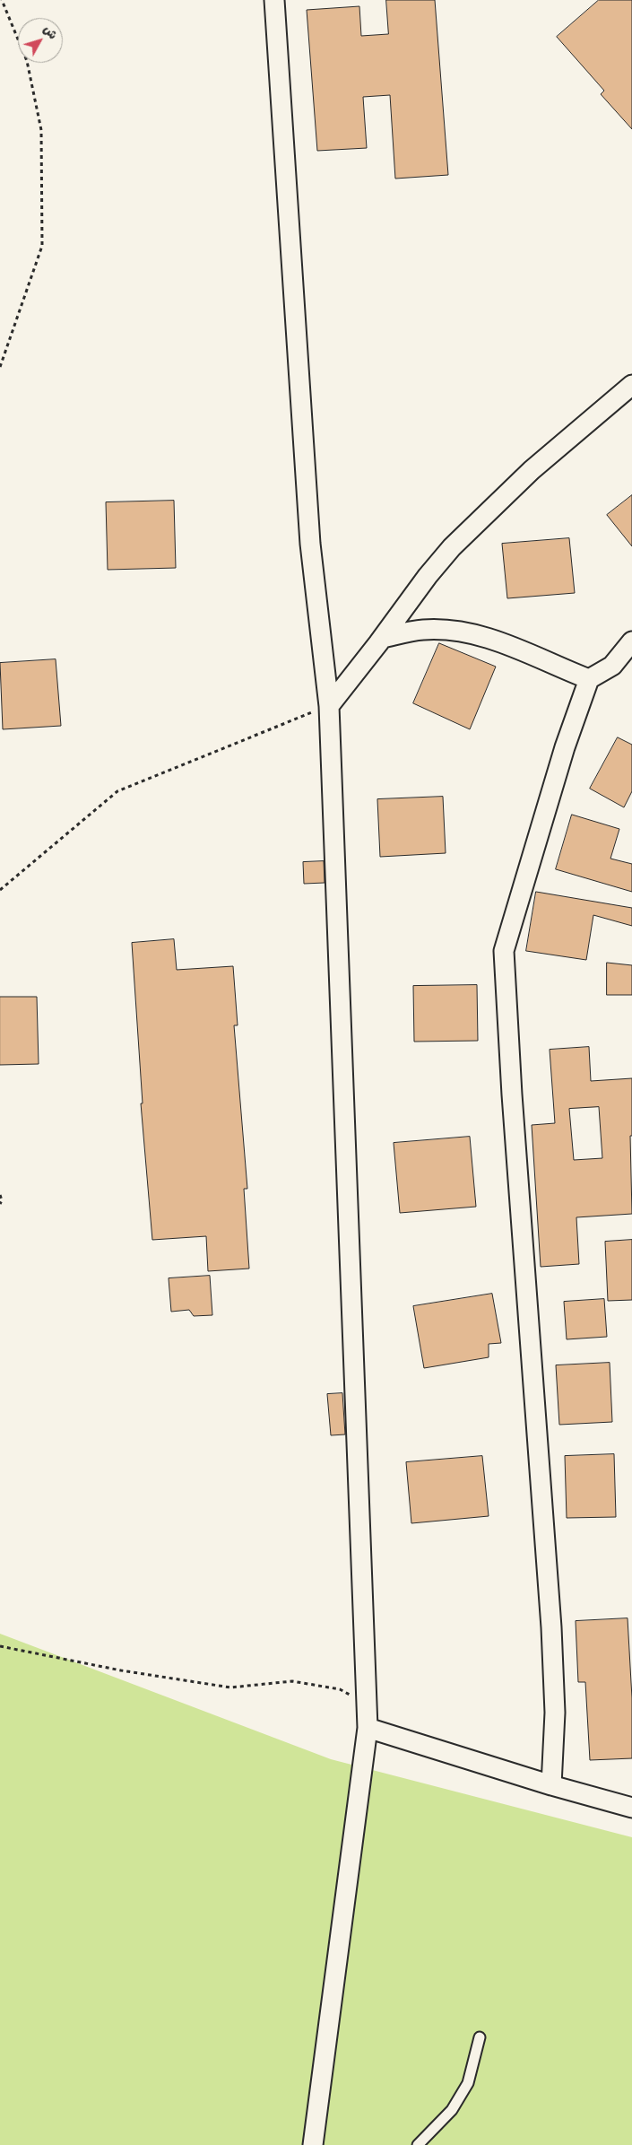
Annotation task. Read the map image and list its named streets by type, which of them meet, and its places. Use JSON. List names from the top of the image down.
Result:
{
  "north": "top right"
}
